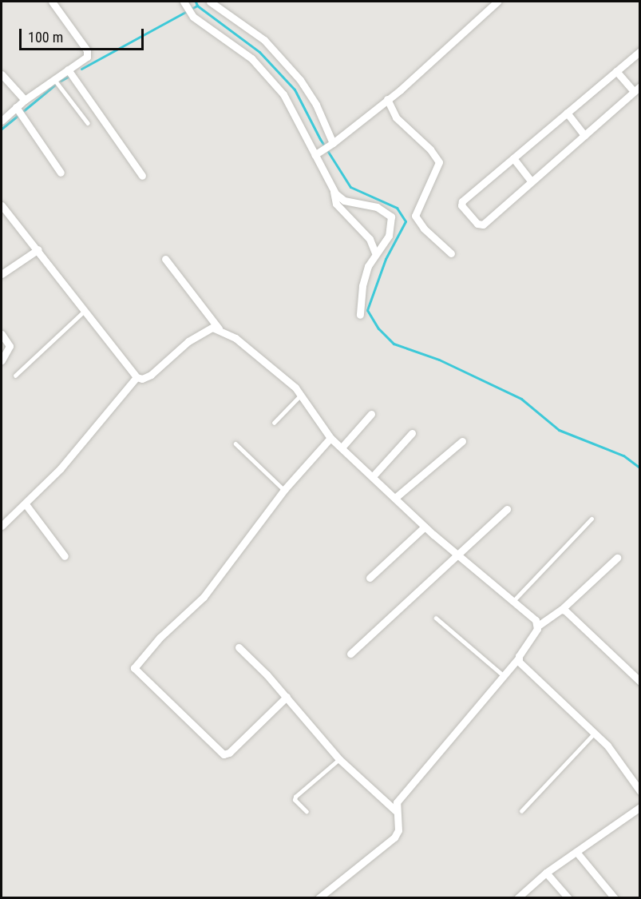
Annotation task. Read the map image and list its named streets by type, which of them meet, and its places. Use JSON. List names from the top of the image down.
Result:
{
  "scale_bar": "100 m"
}
